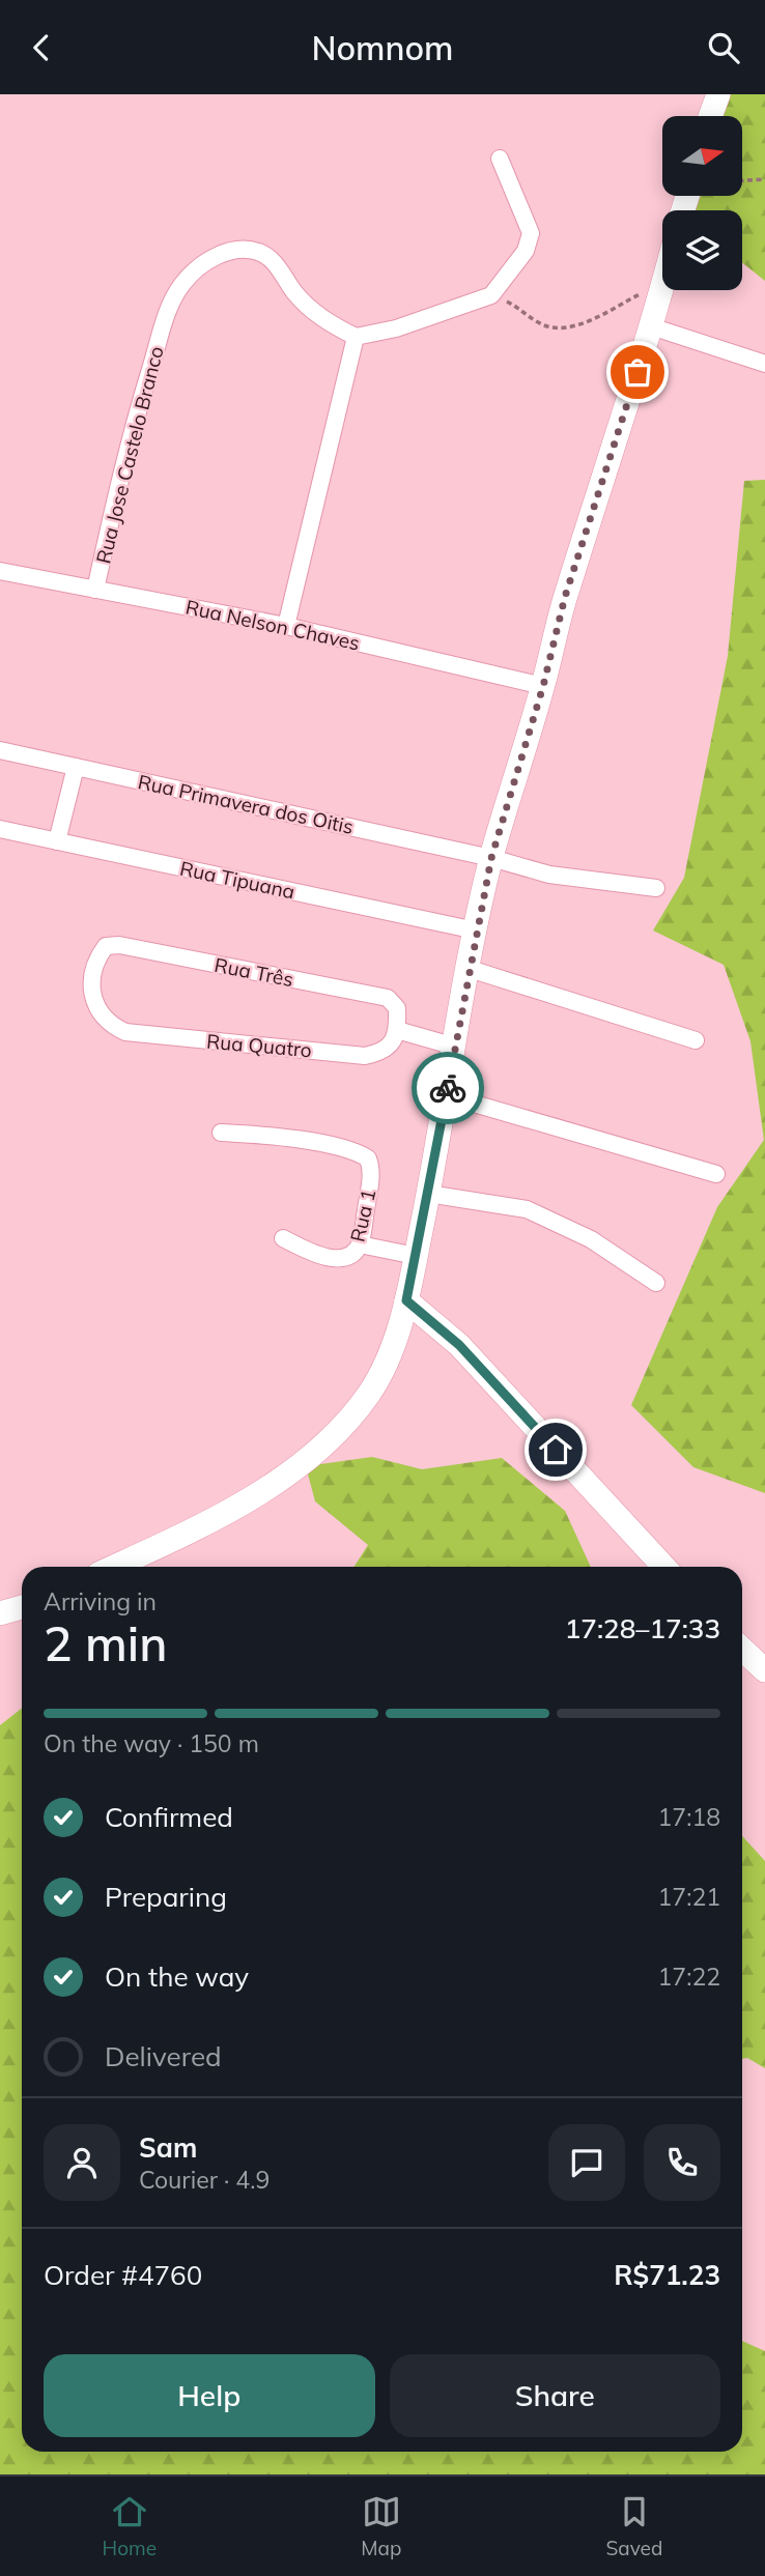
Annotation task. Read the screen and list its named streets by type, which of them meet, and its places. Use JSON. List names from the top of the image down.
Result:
{
  "streets": {
    "street": [
      "Rua Jose Castelo Branco",
      "Rua Nelson Chaves",
      "Rua Primavera dos Oitis",
      "Rua Tipuana",
      "Rua Três",
      "Rua Quatro",
      "Rua 1"
    ]
  },
  "crossings": [
    ["Rua Jose Castelo Branco", "Rua Nelson Chaves"],
    ["Rua Três", "Rua Quatro"]
  ],
  "north": "right",
  "page": {
    "header": "Nomnom",
    "heading": ["2 min", "Arriving in", "17:28–17:33"],
    "panel": [
      "Sam",
      "Courier · 4.9",
      "Order #4760",
      "R$71.23"
    ],
    "bar": "On the way · 150 m",
    "list": [
      ["Confirmed", "17:18"],
      ["Preparing", "17:21"],
      ["On the way", "17:22"],
      "Delivered"
    ],
    "buttons": ["Help", "Share"],
    "tabs": ["Home", "Map", "Saved"]
  }
}
